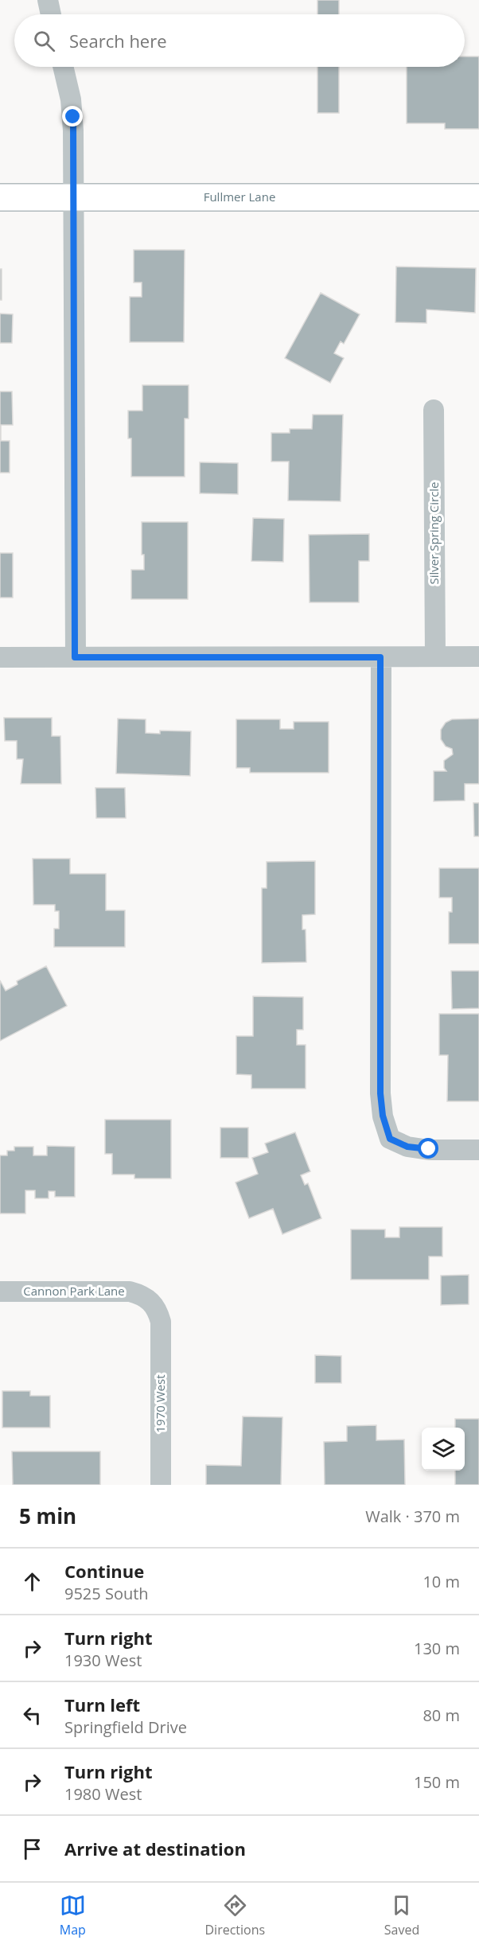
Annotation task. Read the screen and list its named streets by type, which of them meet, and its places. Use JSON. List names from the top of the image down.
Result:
{
  "streets": {
    "street": [
      "Fullmer Lane",
      "Silver Spring Circle",
      "Cannon Park Lane",
      "1970 West"
    ]
  },
  "crossings": [
    ["Cannon Park Lane", "1970 West"]
  ],
  "page": {
    "search": "Search here",
    "heading": ["5 min", "Walk · 370 m"],
    "list": [
      ["Continue", "9525 South", "10 m"],
      ["Turn right", "1930 West", "130 m"],
      ["Turn left", "Springfield Drive", "80 m"],
      ["Turn right", "1980 West", "150 m"],
      "Arrive at destination"
    ],
    "nav": ["Map", "Directions", "Saved"]
  }
}
